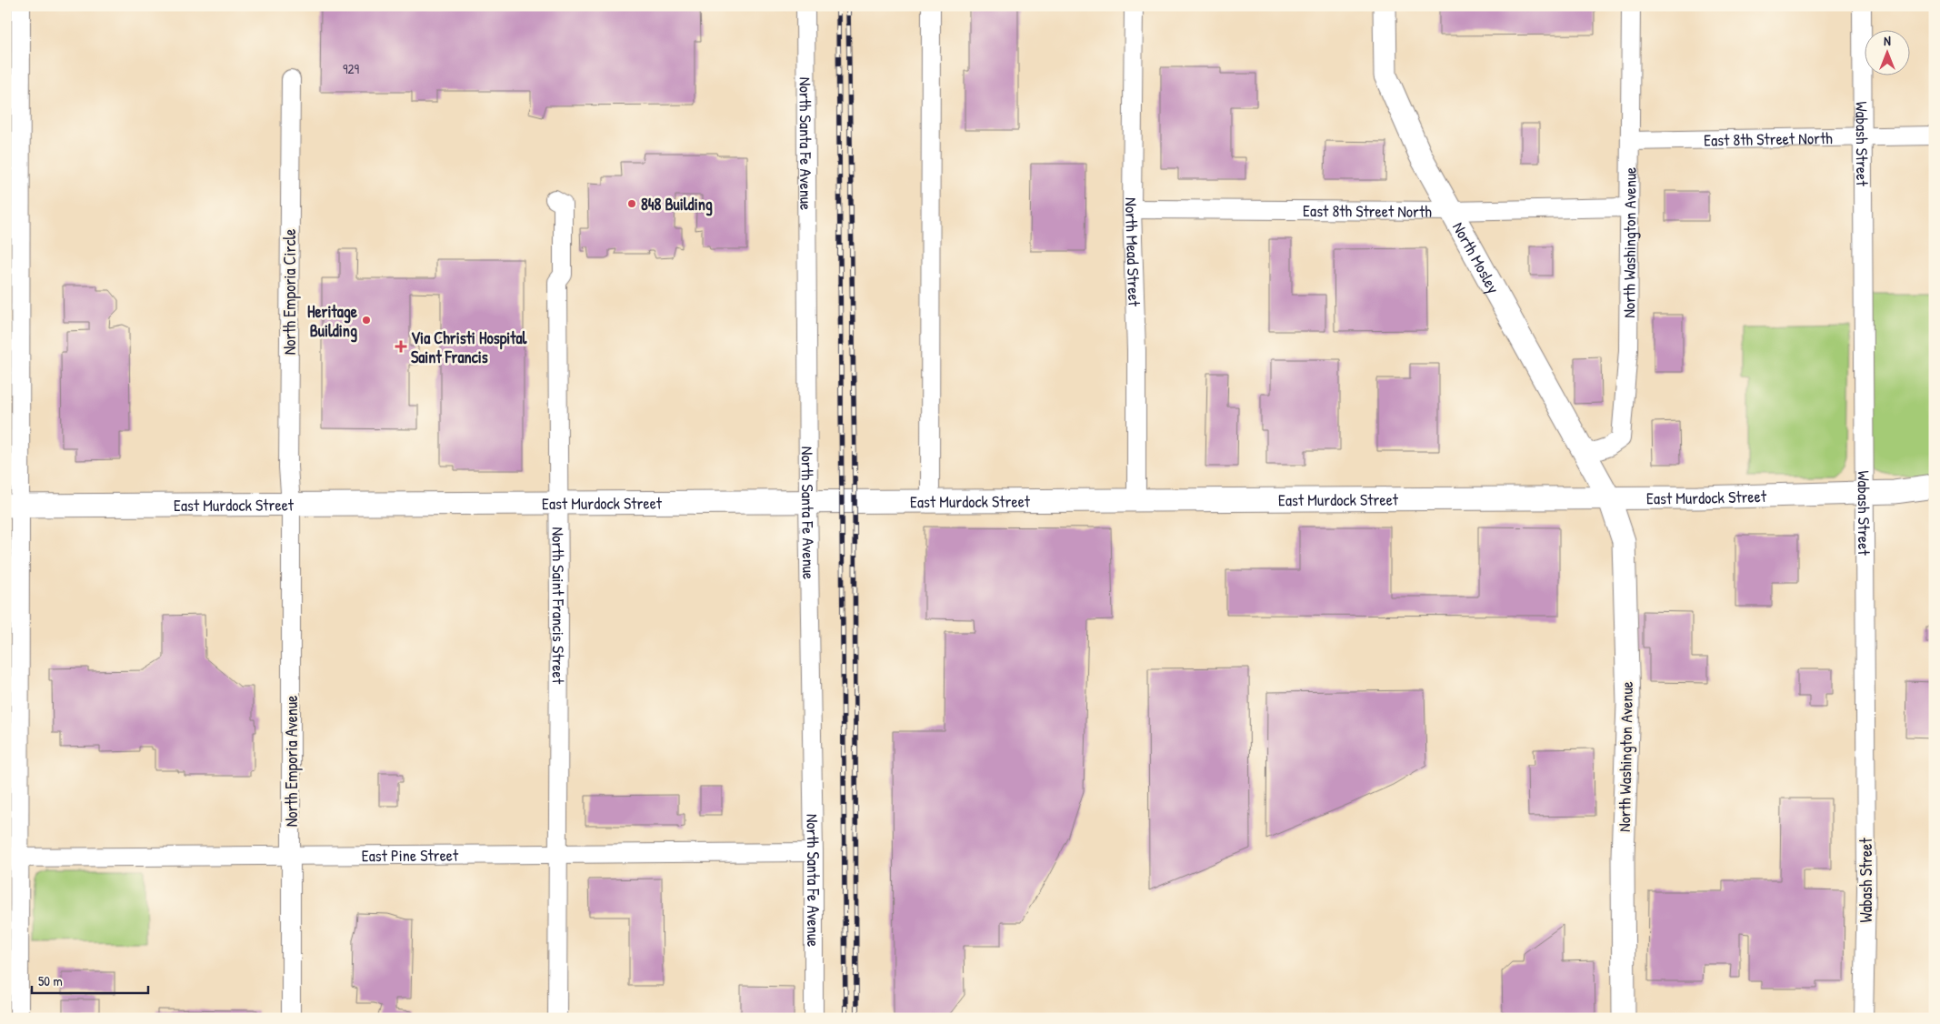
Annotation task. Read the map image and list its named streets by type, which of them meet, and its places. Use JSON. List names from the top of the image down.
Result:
{
  "streets": {
    "street": [
      "East 8th Street North",
      "North Santa Fe Avenue",
      "Wabash Street",
      "North Washington Avenue",
      "North Mead Street",
      "North Mosley",
      "North Emporia Circle",
      "East Murdock Street",
      "North Saint Francis Street",
      "North Emporia Avenue",
      "East Pine Street"
    ]
  },
  "crossings": [
    ["East 8th Street North", "Wabash Street"],
    ["East 8th Street North", "North Washington Avenue"],
    ["East 8th Street North", "North Mead Street"],
    ["East 8th Street North", "North Mosley"],
    ["North Santa Fe Avenue", "East Murdock Street"],
    ["North Santa Fe Avenue", "East Pine Street"],
    ["Wabash Street", "East Murdock Street"],
    ["North Washington Avenue", "North Mosley"],
    ["North Washington Avenue", "East Murdock Street"],
    ["North Mead Street", "East Murdock Street"],
    ["North Mosley", "East Murdock Street"],
    ["North Emporia Circle", "East Murdock Street"],
    ["North Emporia Circle", "North Emporia Avenue"],
    ["East Murdock Street", "North Saint Francis Street"],
    ["East Murdock Street", "North Emporia Avenue"],
    ["North Saint Francis Street", "East Pine Street"],
    ["North Emporia Avenue", "East Pine Street"]
  ],
  "places": {
    "other": ["848 Building", "Heritage Building"],
    "health": ["Via Christi Hospital Saint Francis"]
  },
  "house_numbers": ["929"],
  "scale_bar": "50 m",
  "north": "top"
}
